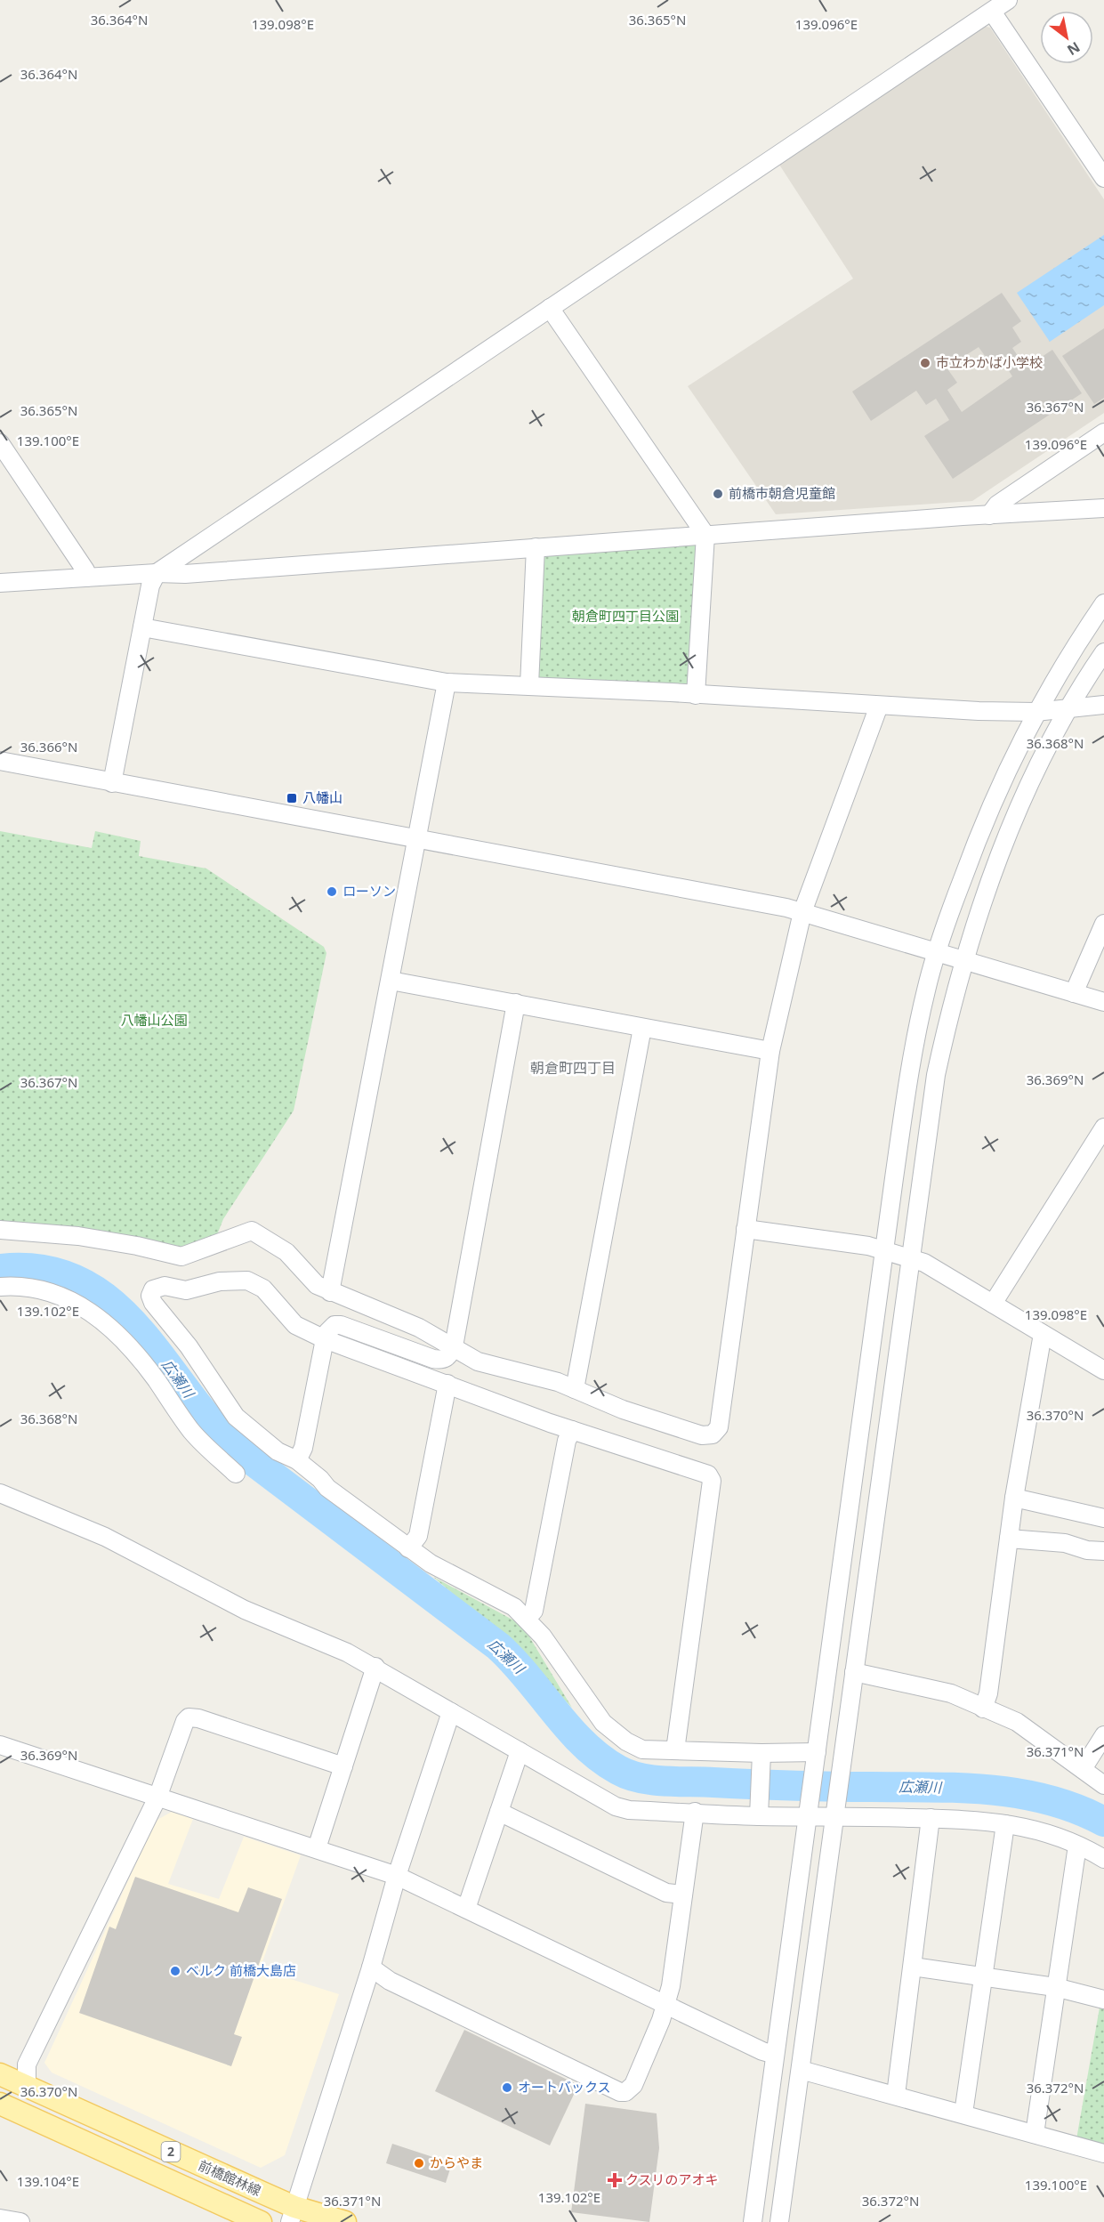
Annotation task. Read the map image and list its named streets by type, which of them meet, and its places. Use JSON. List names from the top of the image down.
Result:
{
  "streets": {
    "main road": ["2", "前橋館林線"]
  },
  "districts": ["朝倉町四丁目"],
  "water": ["広瀬川"],
  "parks": ["朝倉町四丁目公園", "八幡山公園"],
  "places": {
    "other": [
      "市立わかば小学校",
      "前橋市朝倉児童館",
      "ローソン",
      "ベルク 前橋大島店",
      "オートバックス",
      "からやま"
    ],
    "transit": ["八幡山"],
    "health": ["クスリのアオキ"]
  },
  "north": "bottom right",
  "coordinates": [
    "36.364°N",
    "36.365°N",
    "139.098°E",
    "139.096°E",
    "36.367°N",
    "139.100°E",
    "36.368°N",
    "36.366°N",
    "36.369°N",
    "139.102°E",
    "36.370°N",
    "36.371°N",
    "36.372°N",
    "139.104°E"
  ]
}
